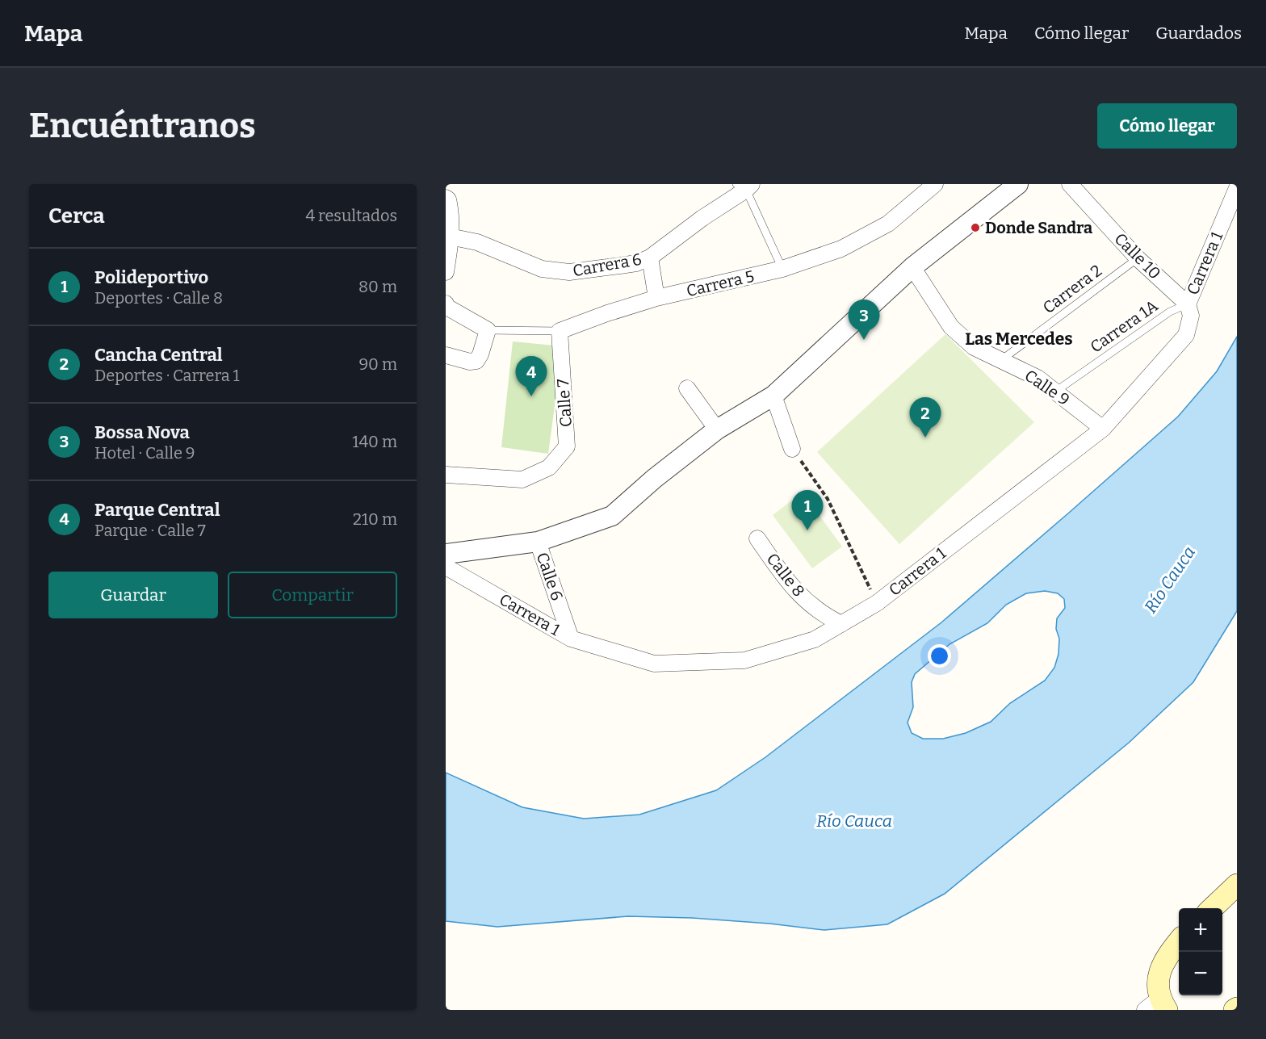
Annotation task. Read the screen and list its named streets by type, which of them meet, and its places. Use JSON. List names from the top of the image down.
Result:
{
  "streets": {
    "street": [
      "Calle 10",
      "Carrera 1",
      "Carrera 6",
      "Carrera 5",
      "Calle 9",
      "Calle 7",
      "Calle 8",
      "Calle 6"
    ],
    "lane": ["Carrera 2", "Carrera 1A"]
  },
  "crossings": [
    ["Calle 10", "Carrera 1"],
    ["Calle 10", "Carrera 2"],
    ["Calle 10", "Carrera 1A"],
    ["Carrera 1", "Carrera 1A"],
    ["Carrera 1", "Calle 9"],
    ["Carrera 1", "Calle 8"],
    ["Carrera 1", "Calle 6"],
    ["Carrera 5", "Calle 7"],
    ["Carrera 2", "Calle 9"],
    ["Carrera 1A", "Calle 9"]
  ],
  "districts": ["Las Mercedes"],
  "water": ["Río Cauca"],
  "places": ["Donde Sandra"],
  "page": {
    "header": "Mapa",
    "nav": ["Mapa", "Cómo llegar", "Guardados"],
    "buttons": [
      "Cómo llegar",
      ["Guardar", "Compartir"]
    ],
    "title": "Encuéntranos",
    "heading": ["Cerca", "4 resultados"],
    "list": [
      {
        "mark": "1",
        "name": "Polideportivo",
        "note": "Deportes · Calle 8",
        "value": "80 m"
      },
      {
        "mark": "2",
        "name": "Cancha Central",
        "note": "Deportes · Carrera 1",
        "value": "90 m"
      },
      {
        "mark": "3",
        "name": "Bossa Nova",
        "note": "Hotel · Calle 9",
        "value": "140 m"
      },
      {
        "mark": "4",
        "name": "Parque Central",
        "note": "Parque · Calle 7",
        "value": "210 m"
      }
    ],
    "pins": [
      "3",
      "4",
      "2",
      "1"
    ],
    "map_buttons": ["+", "−"]
  }
}
